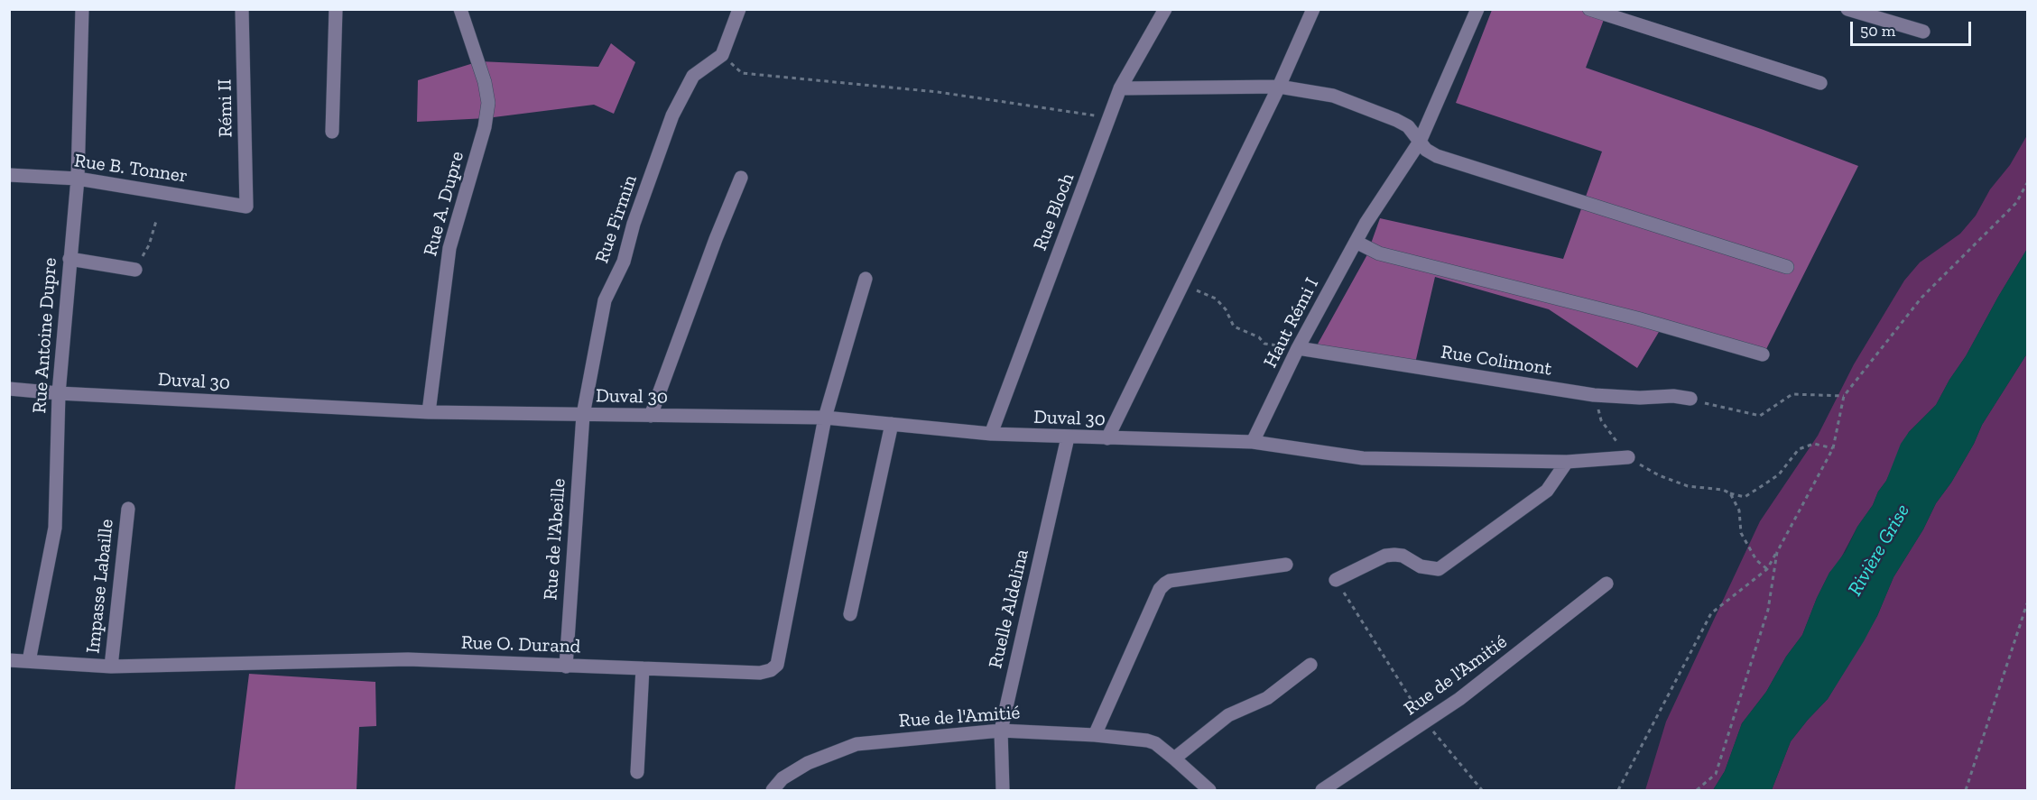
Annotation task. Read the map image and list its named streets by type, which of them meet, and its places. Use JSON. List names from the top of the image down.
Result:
{
  "streets": {
    "street": [
      "Rémi II",
      "Rue B. Tonner",
      "Rue A. Dupre",
      "Rue Bloch",
      "Rue Firmin",
      "Haut Rémi I",
      "Rue Antoine Dupre",
      "Rue Colimont",
      "Duval 30",
      "Rue de l'Abeille",
      "Impasse Labaille",
      "Ruelle Aldelina",
      "Rue O. Durand",
      "Rue de l'Amitié"
    ]
  },
  "crossings": [
    ["Rémi II", "Rue B. Tonner"],
    ["Rue B. Tonner", "Rue Antoine Dupre"],
    ["Rue A. Dupre", "Duval 30"],
    ["Rue Bloch", "Duval 30"],
    ["Rue Firmin", "Duval 30"],
    ["Rue Firmin", "Rue de l'Abeille"],
    ["Haut Rémi I", "Rue Colimont"],
    ["Haut Rémi I", "Duval 30"],
    ["Rue Antoine Dupre", "Duval 30"],
    ["Rue Antoine Dupre", "Rue O. Durand"],
    ["Duval 30", "Rue de l'Abeille"],
    ["Duval 30", "Ruelle Aldelina"],
    ["Duval 30", "Rue O. Durand"],
    ["Rue de l'Abeille", "Rue O. Durand"],
    ["Impasse Labaille", "Rue O. Durand"],
    ["Ruelle Aldelina", "Rue de l'Amitié"]
  ],
  "water": ["Rivière Grise"],
  "scale_bar": "50 m"
}
